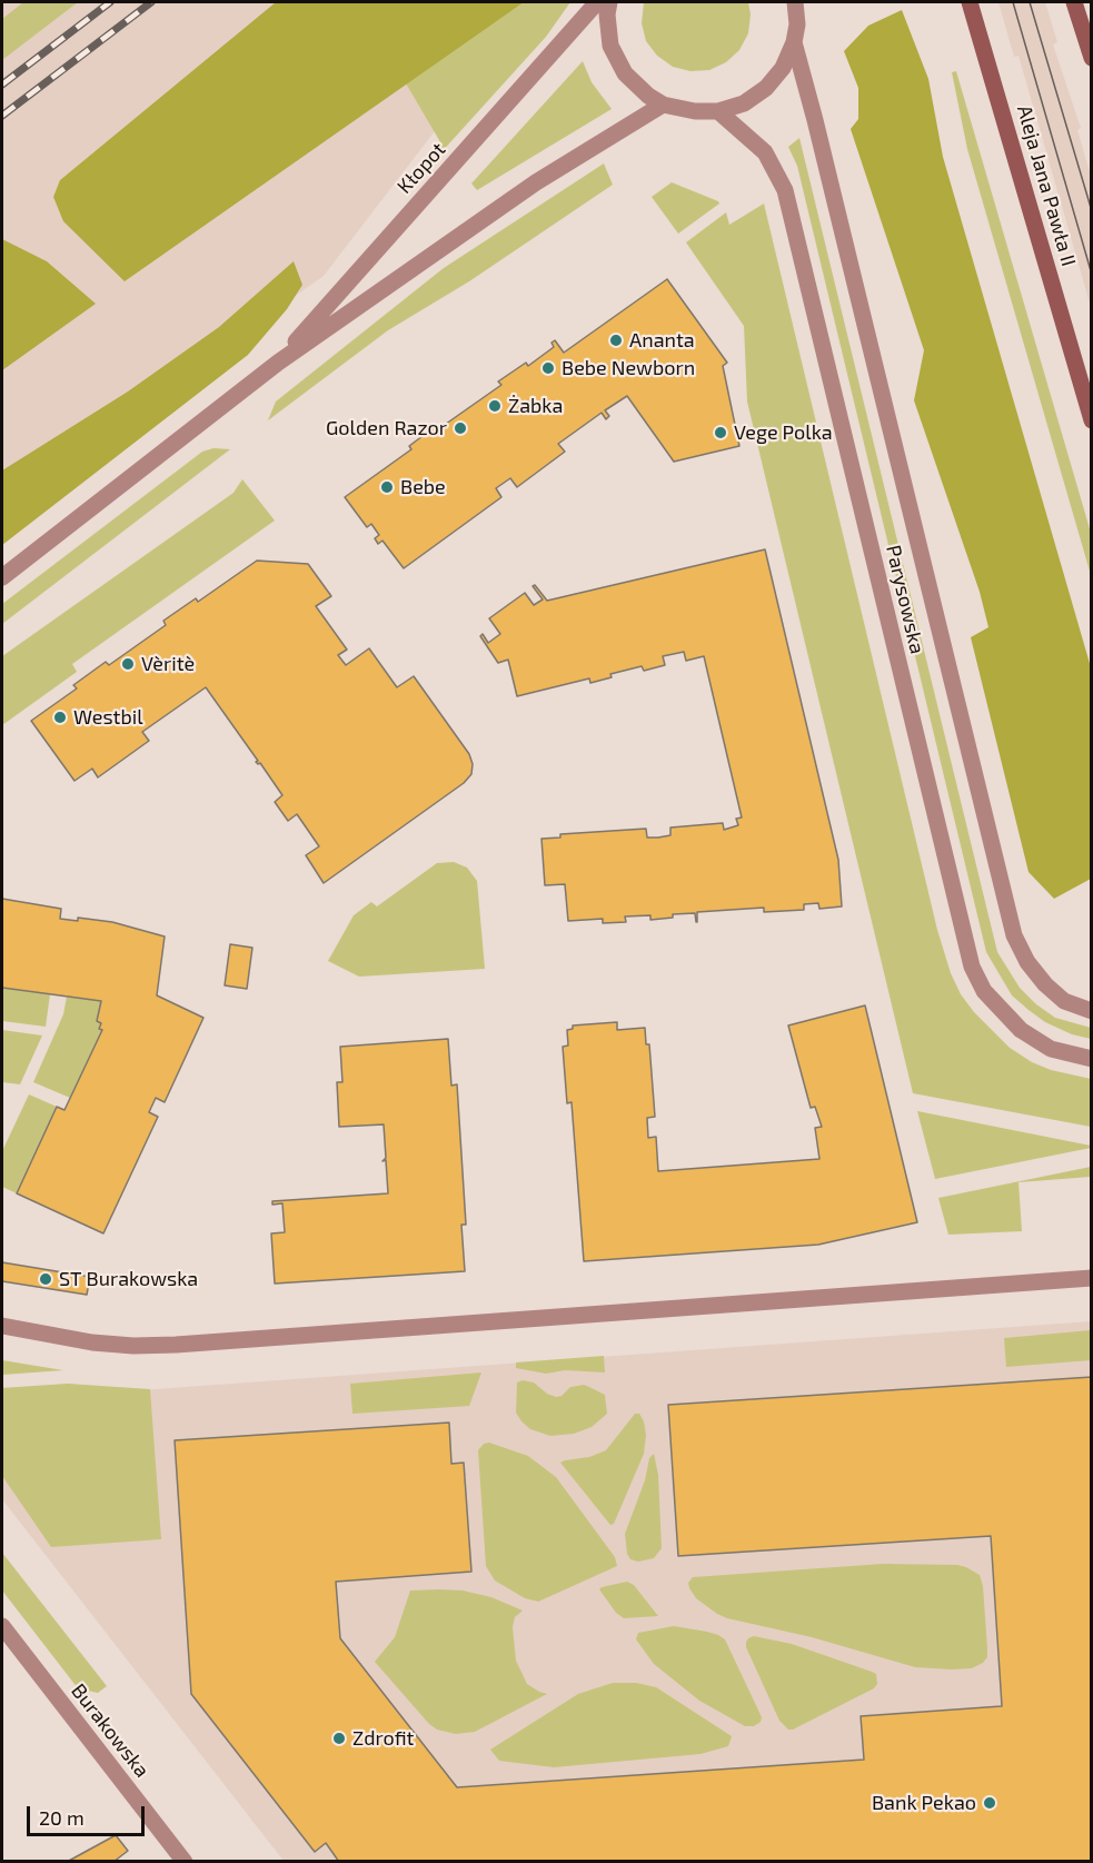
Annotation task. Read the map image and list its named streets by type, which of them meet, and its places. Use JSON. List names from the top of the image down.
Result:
{
  "streets": {
    "main road": ["Aleja Jana Pawła II"],
    "street": ["Kłopot", "Parysowska", "Burakowska"]
  },
  "places": [
    "Ananta",
    "Bebe Newborn",
    "Żabka",
    "Golden Razor",
    "Vege Polka",
    "Bebe",
    "Vèritè",
    "Westbil",
    "ST Burakowska",
    "Zdrofit",
    "Bank Pekao"
  ],
  "scale_bar": "20 m"
}
